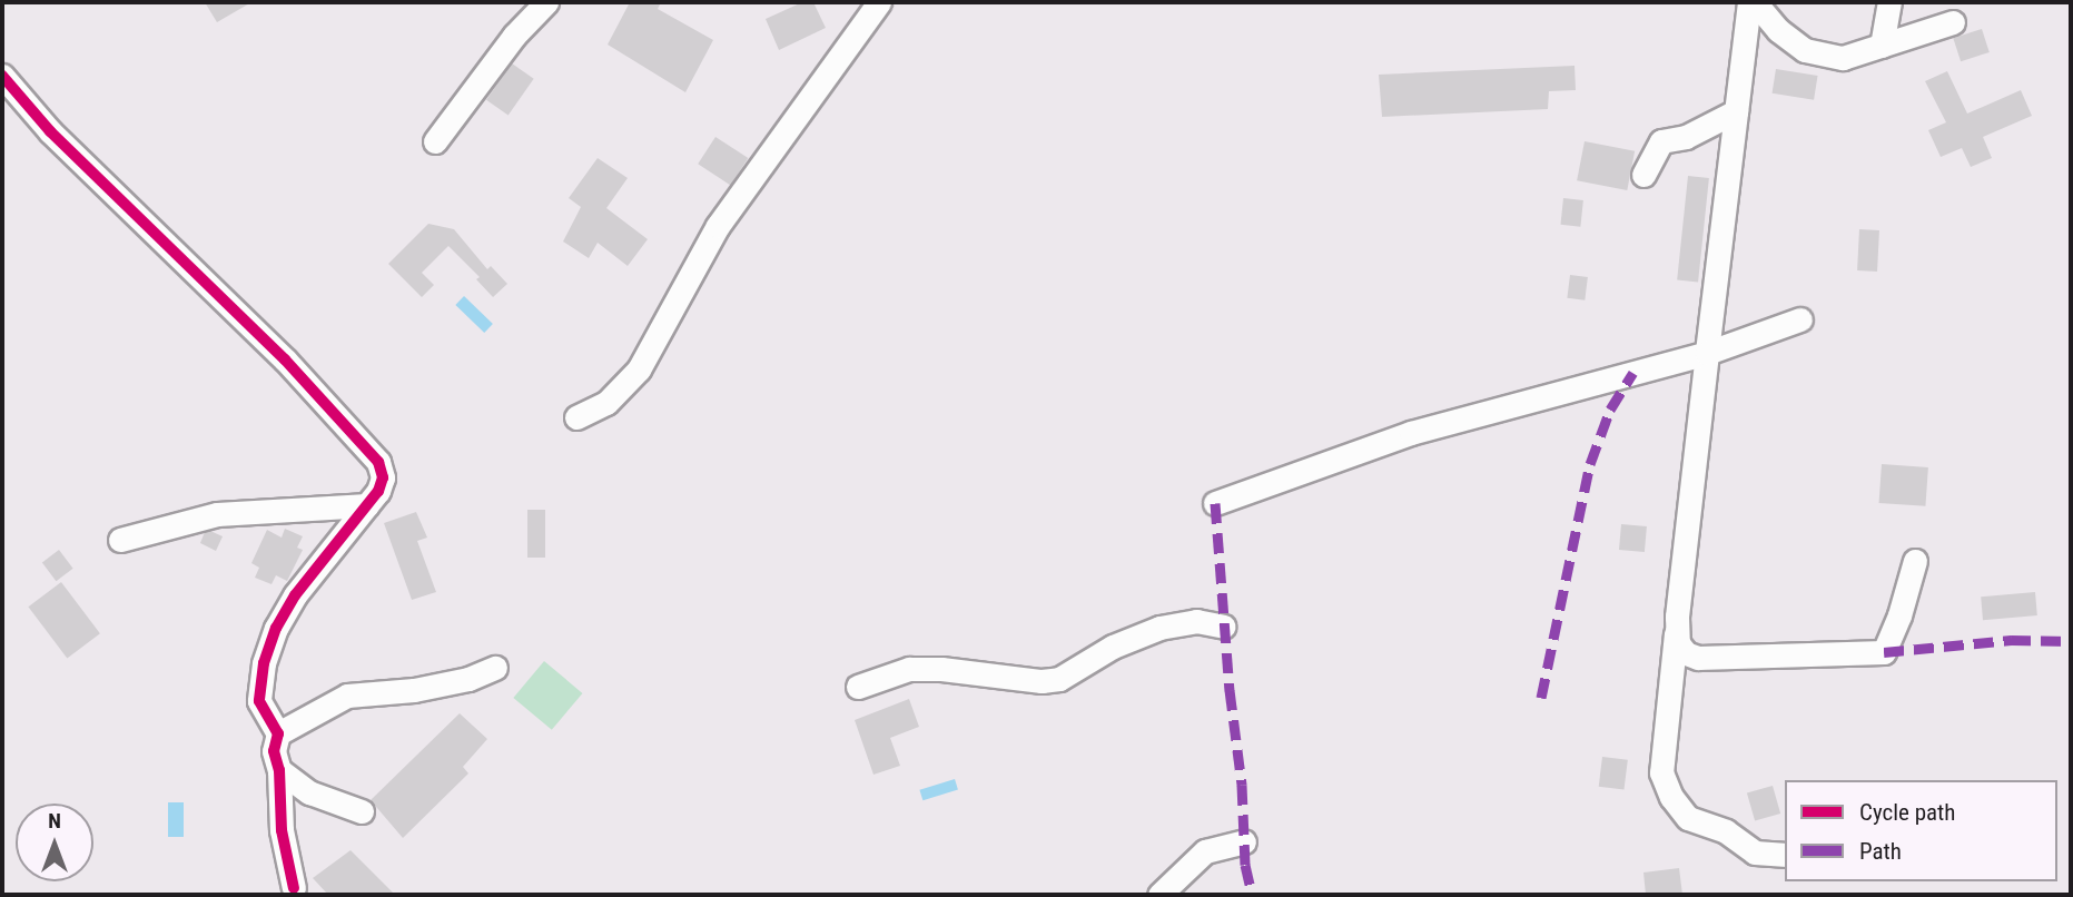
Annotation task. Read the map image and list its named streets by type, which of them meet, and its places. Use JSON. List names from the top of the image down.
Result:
{
  "legend": ["Cycle path", "Path"],
  "north": "top"
}
